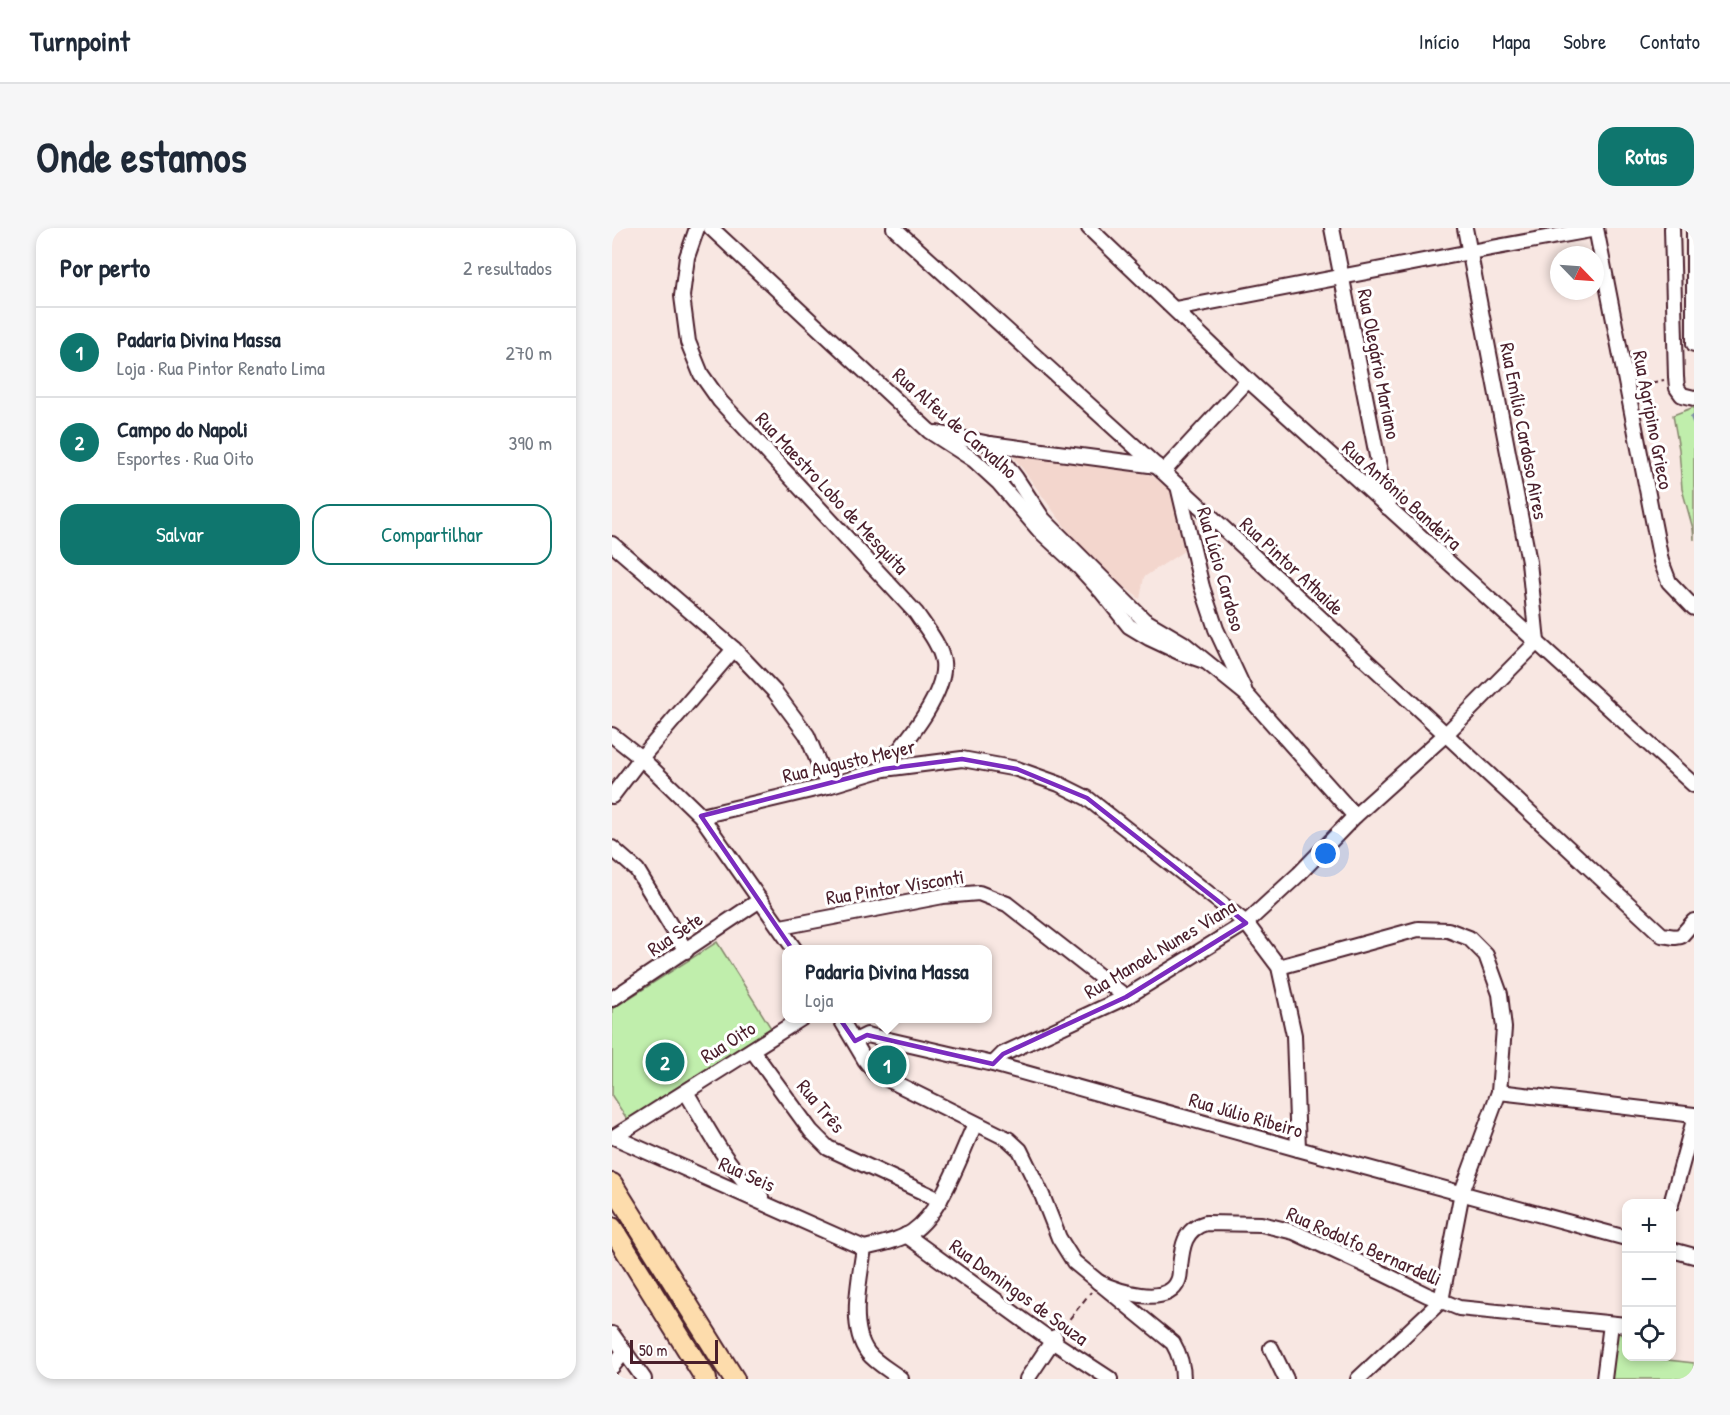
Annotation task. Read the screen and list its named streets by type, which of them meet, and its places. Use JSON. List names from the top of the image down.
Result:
{
  "streets": {
    "street": [
      "Rua Olegário Mariano",
      "Rua Agripino Grieco",
      "Rua Alfeu de Carvalho",
      "Rua Emílio Cardoso Aires",
      "Rua Maestro Lobo de Mesquita",
      "Rua Antônio Bandeira",
      "Rua Pintor Athaide",
      "Rua Lúcio Cardoso",
      "Rua Augusto Meyer",
      "Rua Pintor Visconti",
      "Rua Sete",
      "Rua Manoel Nunes Viana",
      "Rua Oito",
      "Rua Três",
      "Rua Júlio Ribeiro",
      "Rua Seis",
      "Rua Rodolfo Bernardelli",
      "Rua Domingos de Souza"
    ]
  },
  "crossings": [
    ["Rua Olegário Mariano", "Rua Antônio Bandeira"],
    ["Rua Alfeu de Carvalho", "Rua Lúcio Cardoso"],
    ["Rua Alfeu de Carvalho", "Rua Manoel Nunes Viana"],
    ["Rua Emílio Cardoso Aires", "Rua Antônio Bandeira"],
    ["Rua Emílio Cardoso Aires", "Rua Manoel Nunes Viana"],
    ["Rua Maestro Lobo de Mesquita", "Rua Augusto Meyer"],
    ["Rua Antônio Bandeira", "Rua Manoel Nunes Viana"],
    ["Rua Pintor Athaide", "Rua Lúcio Cardoso"],
    ["Rua Pintor Athaide", "Rua Manoel Nunes Viana"],
    ["Rua Augusto Meyer", "Rua Manoel Nunes Viana"],
    ["Rua Pintor Visconti", "Rua Manoel Nunes Viana"],
    ["Rua Manoel Nunes Viana", "Rua Júlio Ribeiro"],
    ["Rua Oito", "Rua Três"],
    ["Rua Oito", "Rua Seis"]
  ],
  "scale_bar": "50 m",
  "north": "bottom right",
  "page": {
    "header": "Turnpoint",
    "nav": [
      "Início",
      "Mapa",
      "Sobre",
      "Contato"
    ],
    "buttons": [
      "Rotas",
      ["Salvar", "Compartilhar"]
    ],
    "title": "Onde estamos",
    "heading": ["Por perto", "2 resultados"],
    "list": [
      {
        "mark": "1",
        "name": "Padaria Divina Massa",
        "note": "Loja · Rua Pintor Renato Lima",
        "value": "270 m"
      },
      {
        "mark": "2",
        "name": "Campo do Napoli",
        "note": "Esportes · Rua Oito",
        "value": "390 m"
      }
    ],
    "popup": ["Padaria Divina Massa", "Loja"],
    "pins": ["2", "1"],
    "map_buttons": ["+", "−"],
    "scale": "50 m"
  }
}
